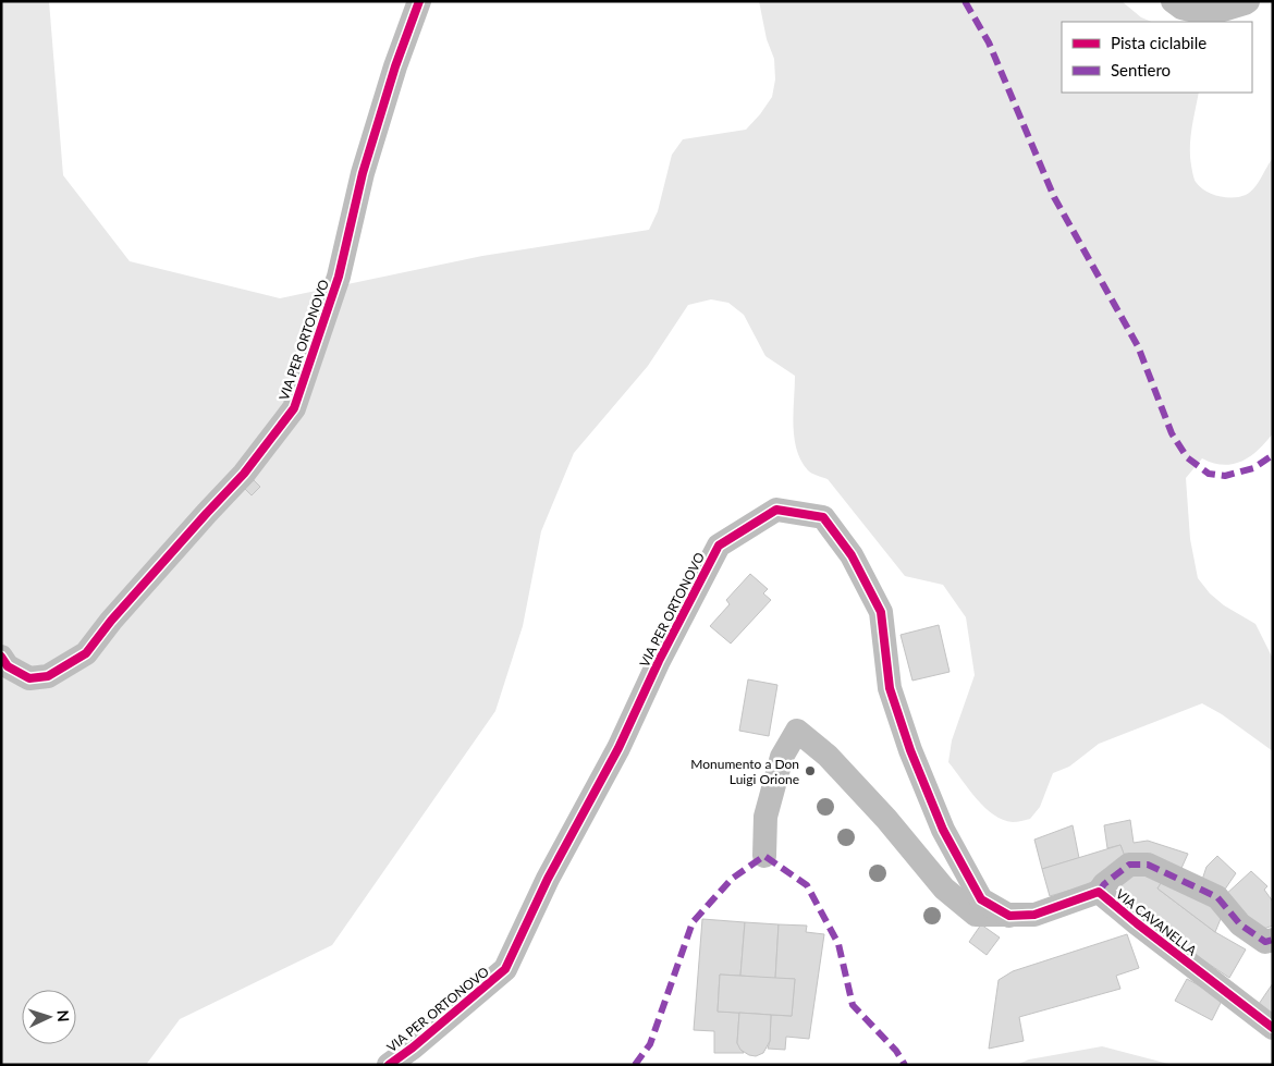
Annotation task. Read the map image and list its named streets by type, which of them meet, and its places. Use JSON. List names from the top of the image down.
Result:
{
  "streets": {
    "street": ["VIA PER ORTONOVO", "VIA CAVANELLA"]
  },
  "crossings": [
    ["VIA PER ORTONOVO", "VIA CAVANELLA"]
  ],
  "places": ["Monumento a Don Luigi Orione"],
  "legend": ["Pista ciclabile", "Sentiero"],
  "north": "right"
}
